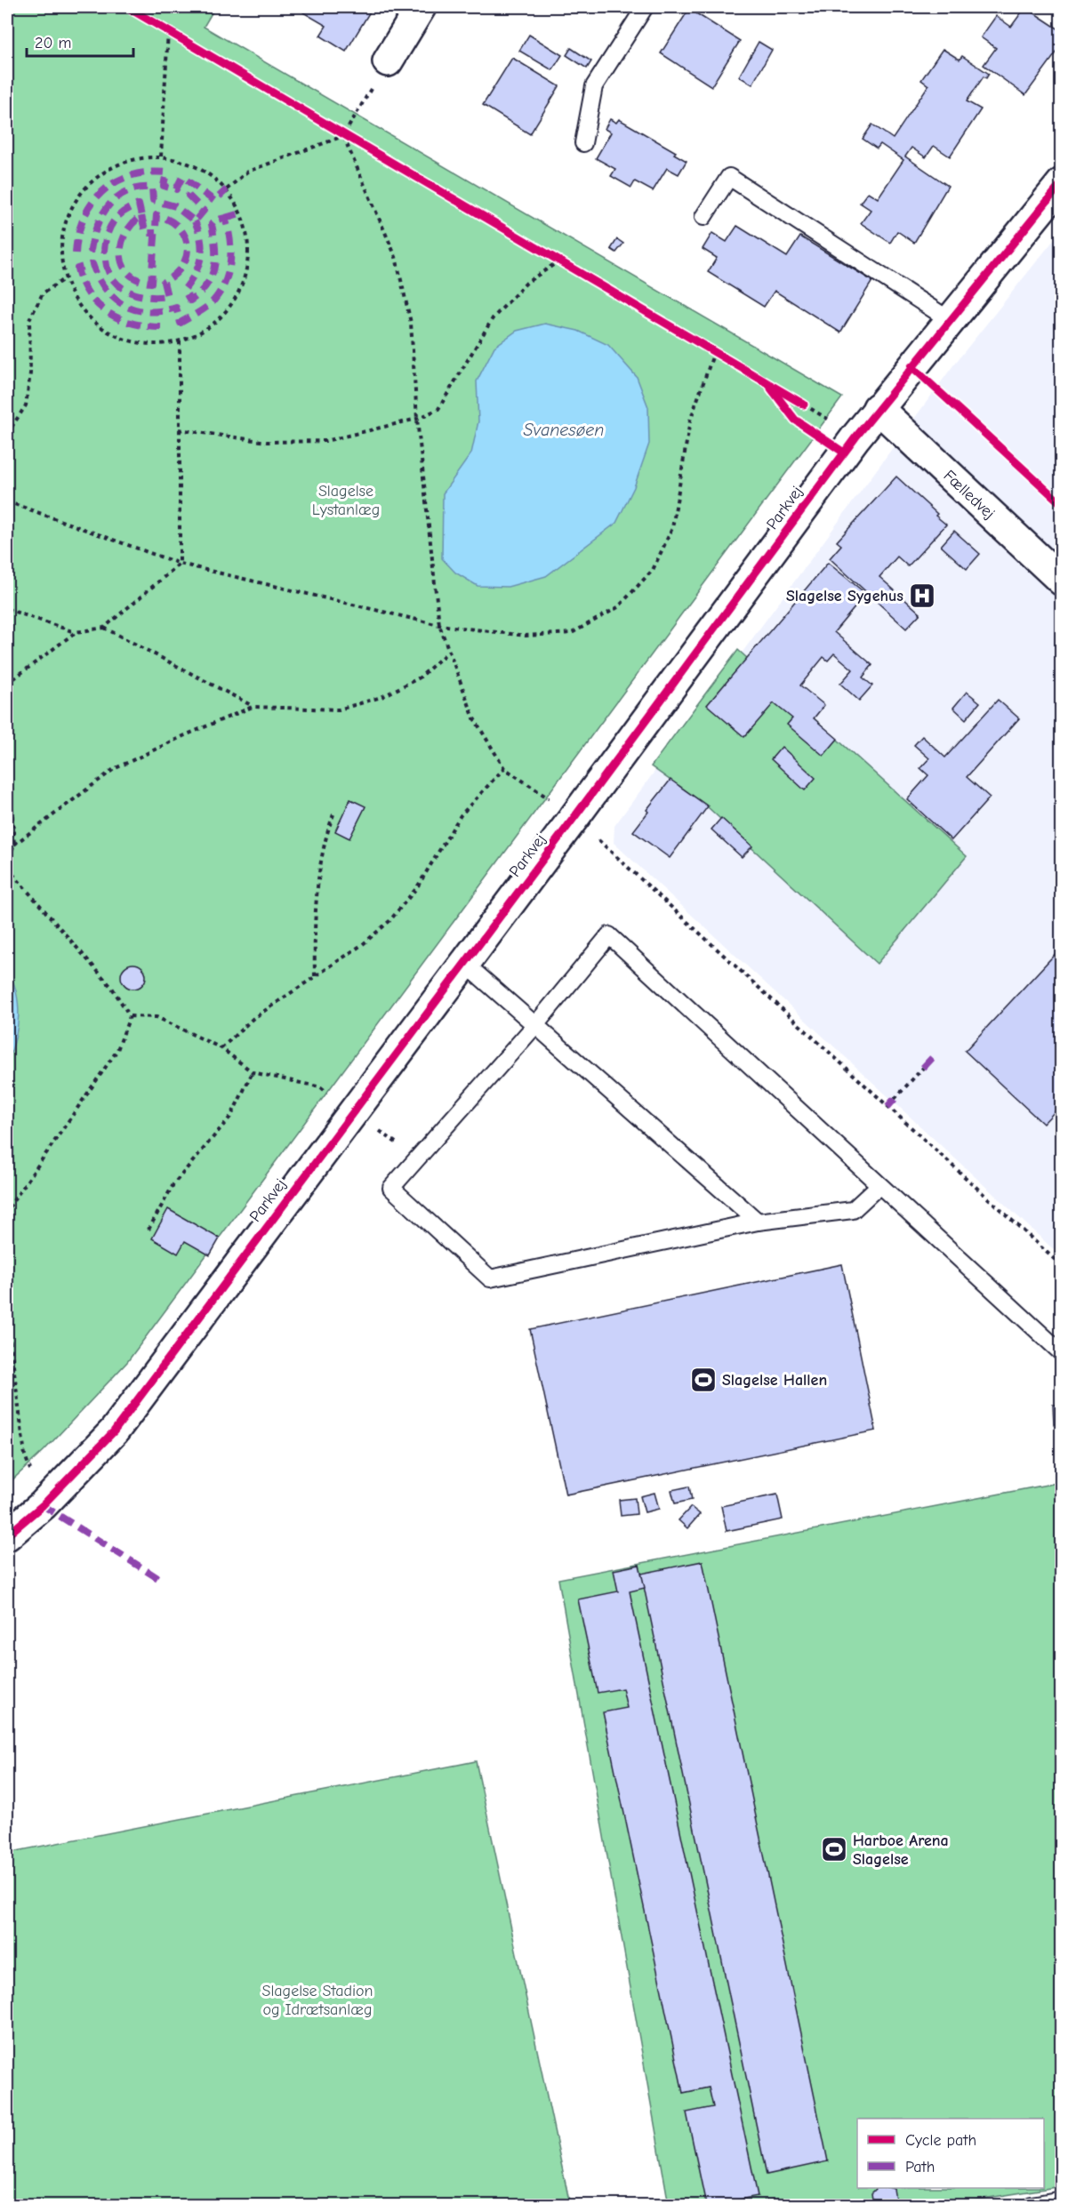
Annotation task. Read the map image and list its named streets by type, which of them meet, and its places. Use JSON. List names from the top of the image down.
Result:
{
  "streets": {
    "street": ["Fælledvej", "Parkvej"]
  },
  "crossings": [
    ["Fælledvej", "Parkvej"]
  ],
  "water": ["Svanesøen"],
  "parks": ["Slagelse Lystanlæg", "Slagelse Stadion og Idrætsanlæg"],
  "places": {
    "hospital": ["Slagelse Sygehus"],
    "sports": ["Slagelse Hallen", "Harboe Arena Slagelse"]
  },
  "legend": ["Cycle path", "Path"],
  "scale_bar": "20 m"
}
